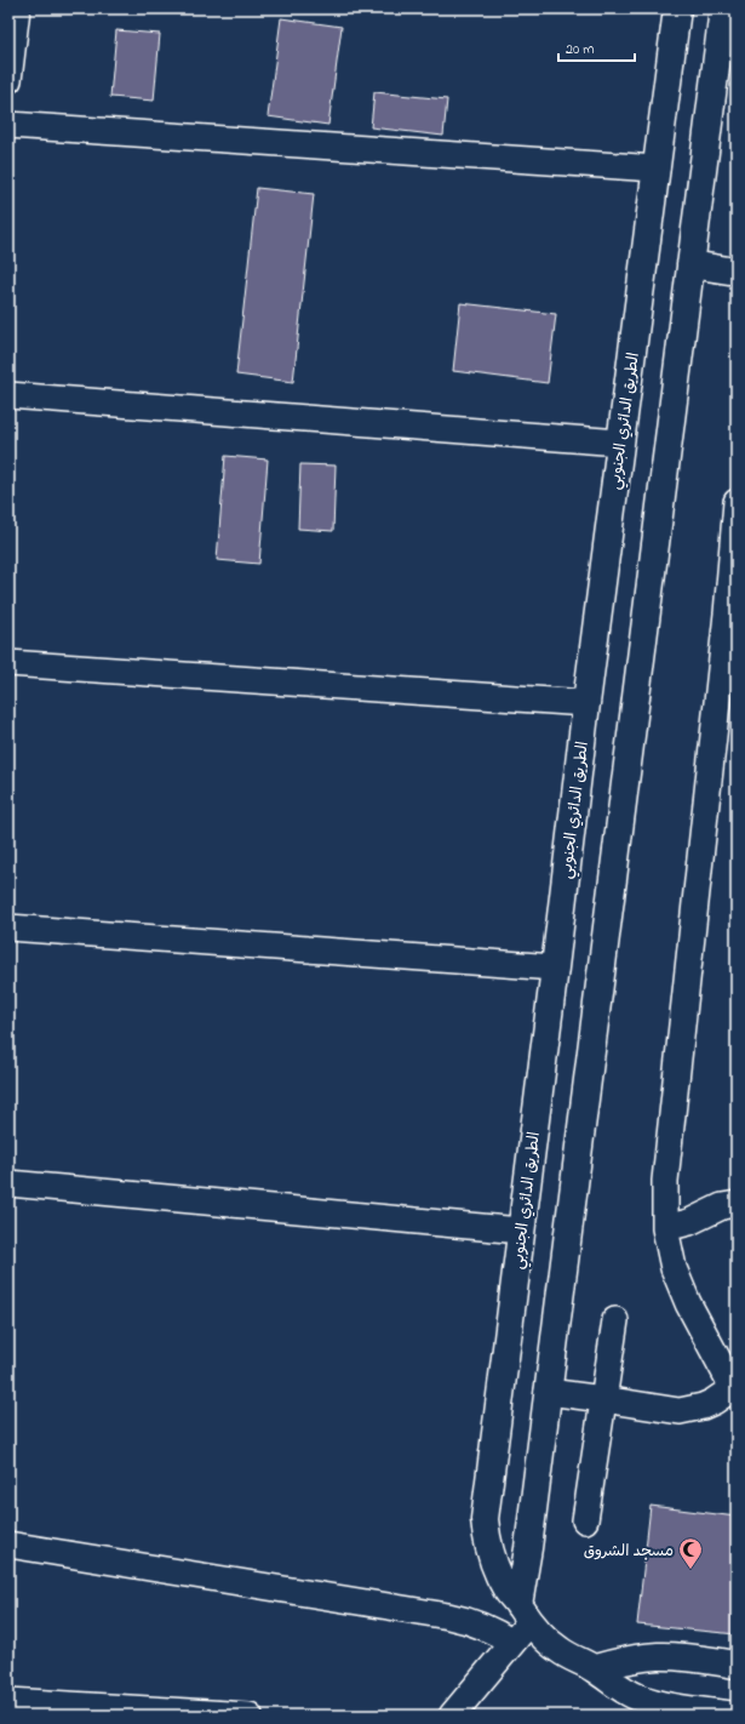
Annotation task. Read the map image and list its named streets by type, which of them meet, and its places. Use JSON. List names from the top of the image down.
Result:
{
  "streets": {
    "main road": ["الطريق الدائري الجنوبي"]
  },
  "places": {
    "mosque": ["مسجد الشروق"]
  },
  "scale_bar": "20 m"
}
